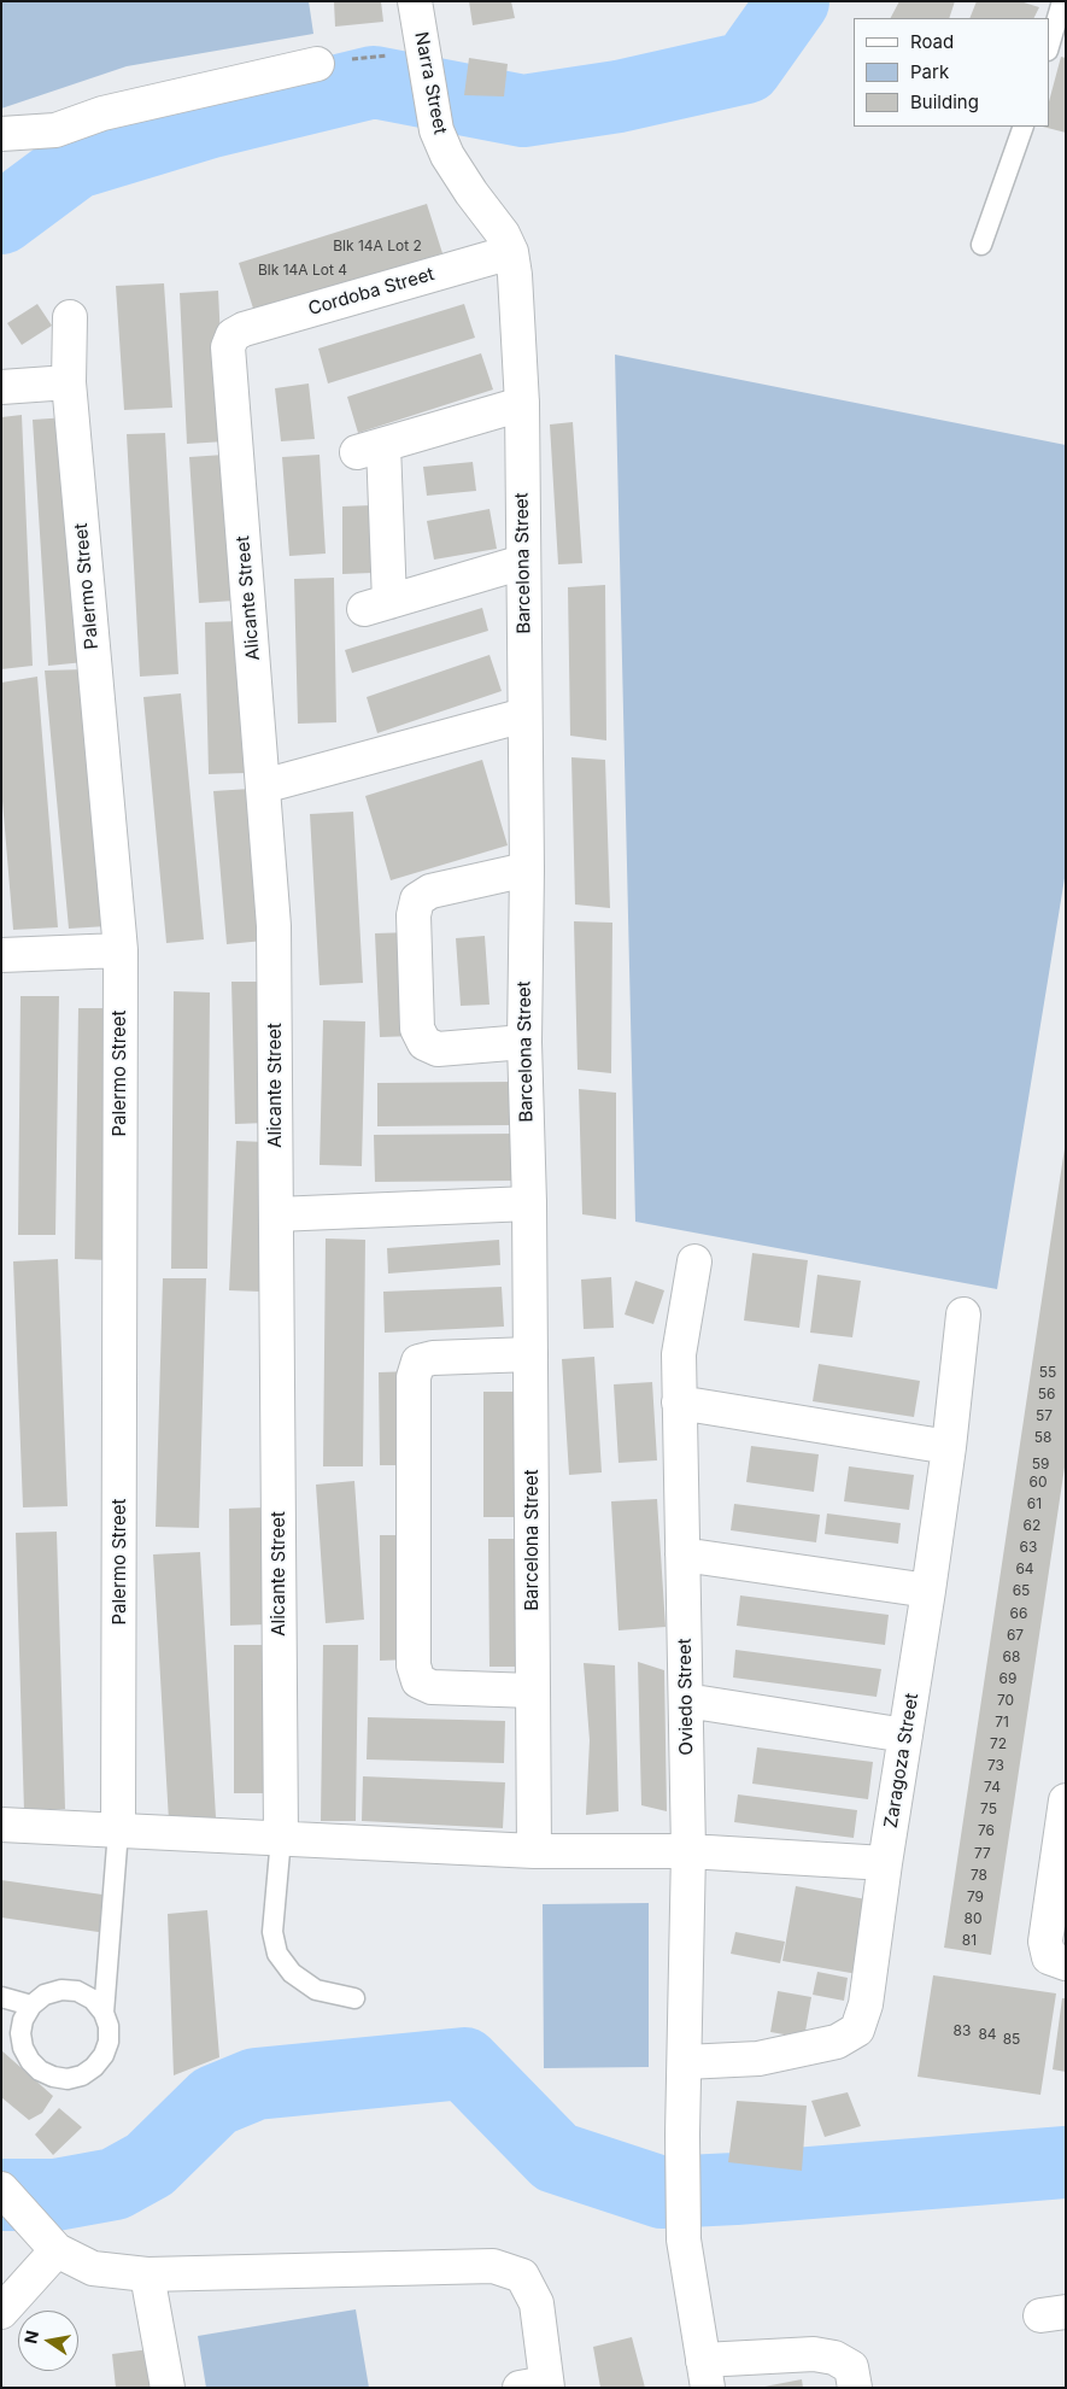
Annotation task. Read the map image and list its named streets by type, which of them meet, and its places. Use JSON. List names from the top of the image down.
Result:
{
  "streets": {
    "street": [
      "Narra Street",
      "Cordoba Street",
      "Barcelona Street",
      "Palermo Street",
      "Alicante Street",
      "Oviedo Street",
      "Zaragoza Street"
    ]
  },
  "crossings": [
    ["Narra Street", "Cordoba Street"],
    ["Narra Street", "Barcelona Street"],
    ["Cordoba Street", "Barcelona Street"],
    ["Cordoba Street", "Alicante Street"],
    ["Oviedo Street", "Zaragoza Street"]
  ],
  "house_numbers": [
    "Blk 14A Lot 2",
    "Blk 14A Lot 4",
    "55",
    "56",
    "57",
    "58",
    "59",
    "60",
    "61",
    "62",
    "63",
    "64",
    "65",
    "66",
    "67",
    "68",
    "69",
    "70",
    "71",
    "72",
    "73",
    "74",
    "75",
    "76",
    "77",
    "78",
    "79",
    "80",
    "81",
    "83",
    "84",
    "85"
  ],
  "legend": ["Road", "Park", "Building"],
  "north": "left"
}
